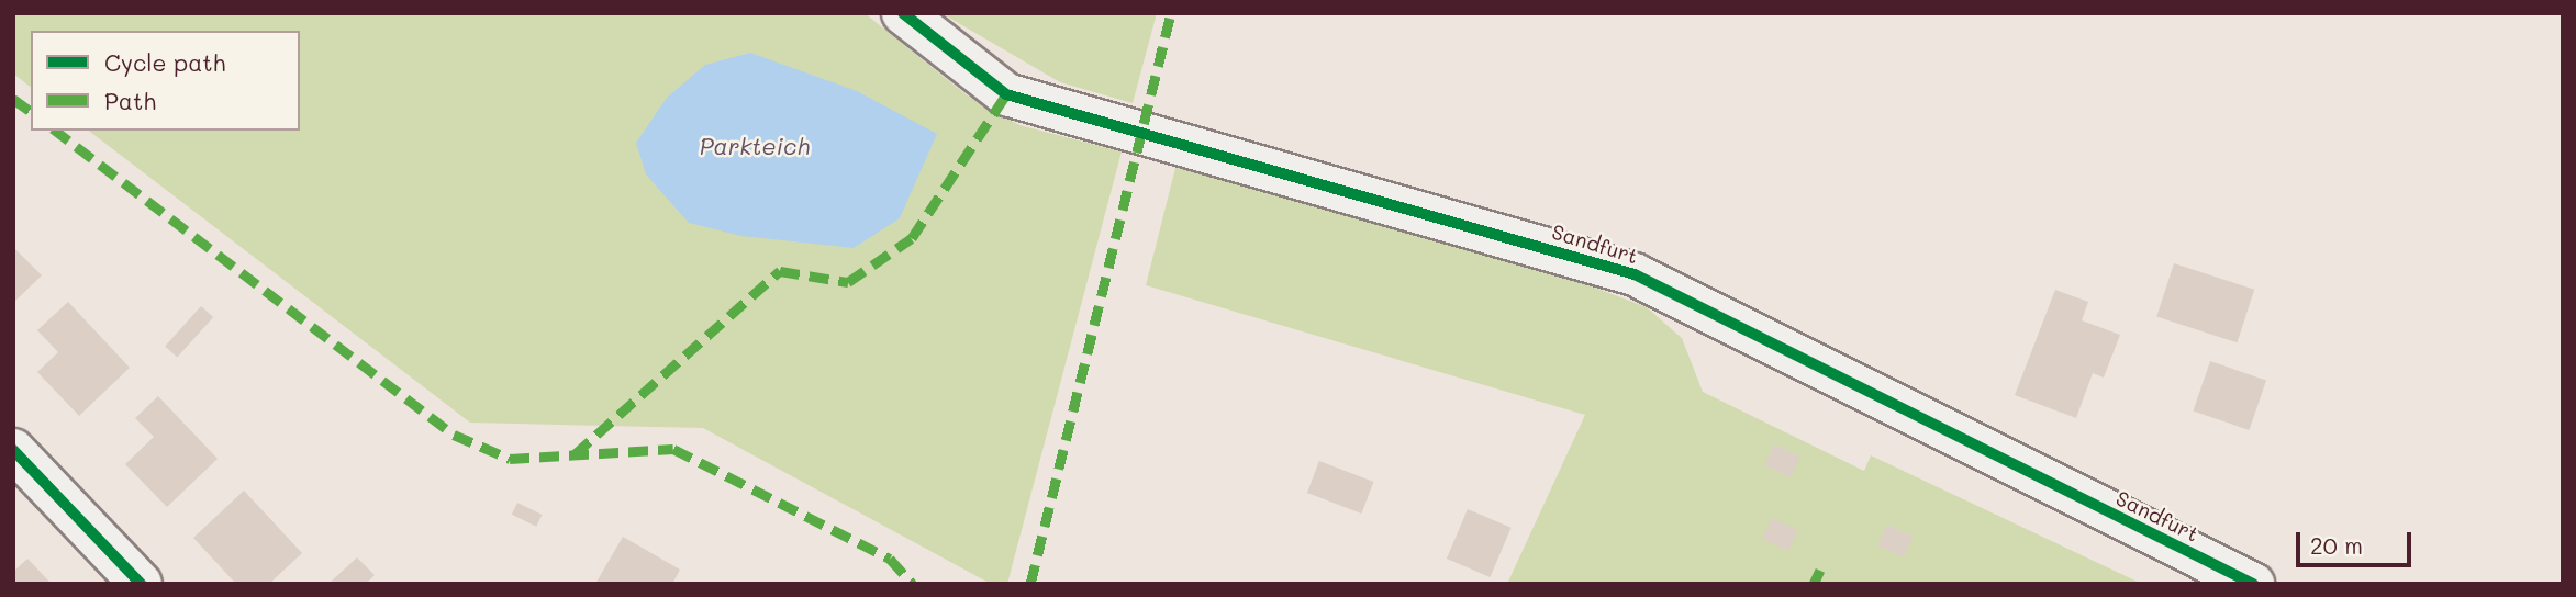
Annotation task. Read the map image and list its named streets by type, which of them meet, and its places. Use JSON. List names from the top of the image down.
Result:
{
  "streets": {
    "street": ["Sandfurt"]
  },
  "water": ["Parkteich"],
  "legend": ["Cycle path", "Path"],
  "scale_bar": "20 m"
}
